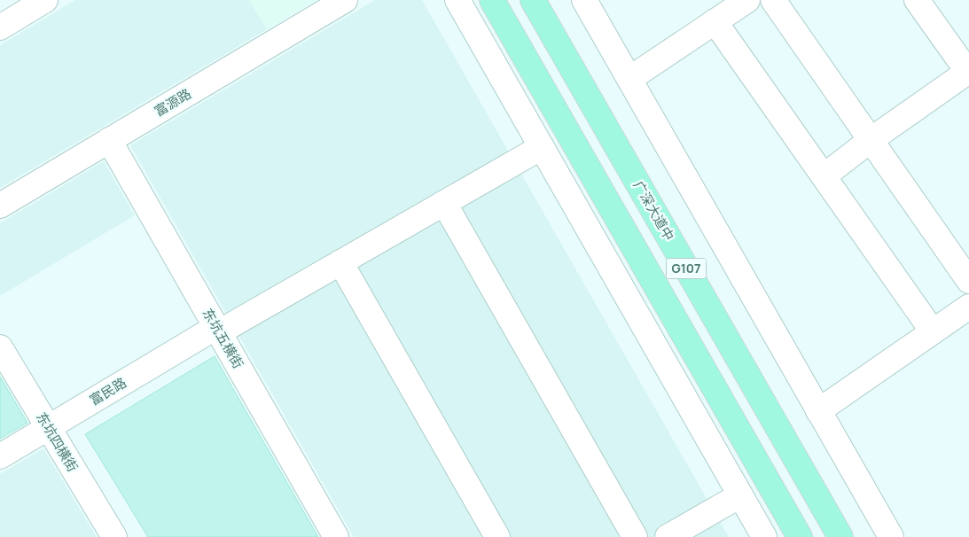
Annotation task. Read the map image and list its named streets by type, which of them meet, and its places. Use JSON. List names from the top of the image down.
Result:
{
  "streets": {
    "highway": ["广深大道中", "G107"],
    "street": [
      "富源路",
      "东坑五横街",
      "富民路",
      "东坑四横街"
    ]
  },
  "crossings": [
    ["富源路", "东坑五横街"],
    ["东坑五横街", "富民路"],
    ["富民路", "东坑四横街"]
  ]
}
